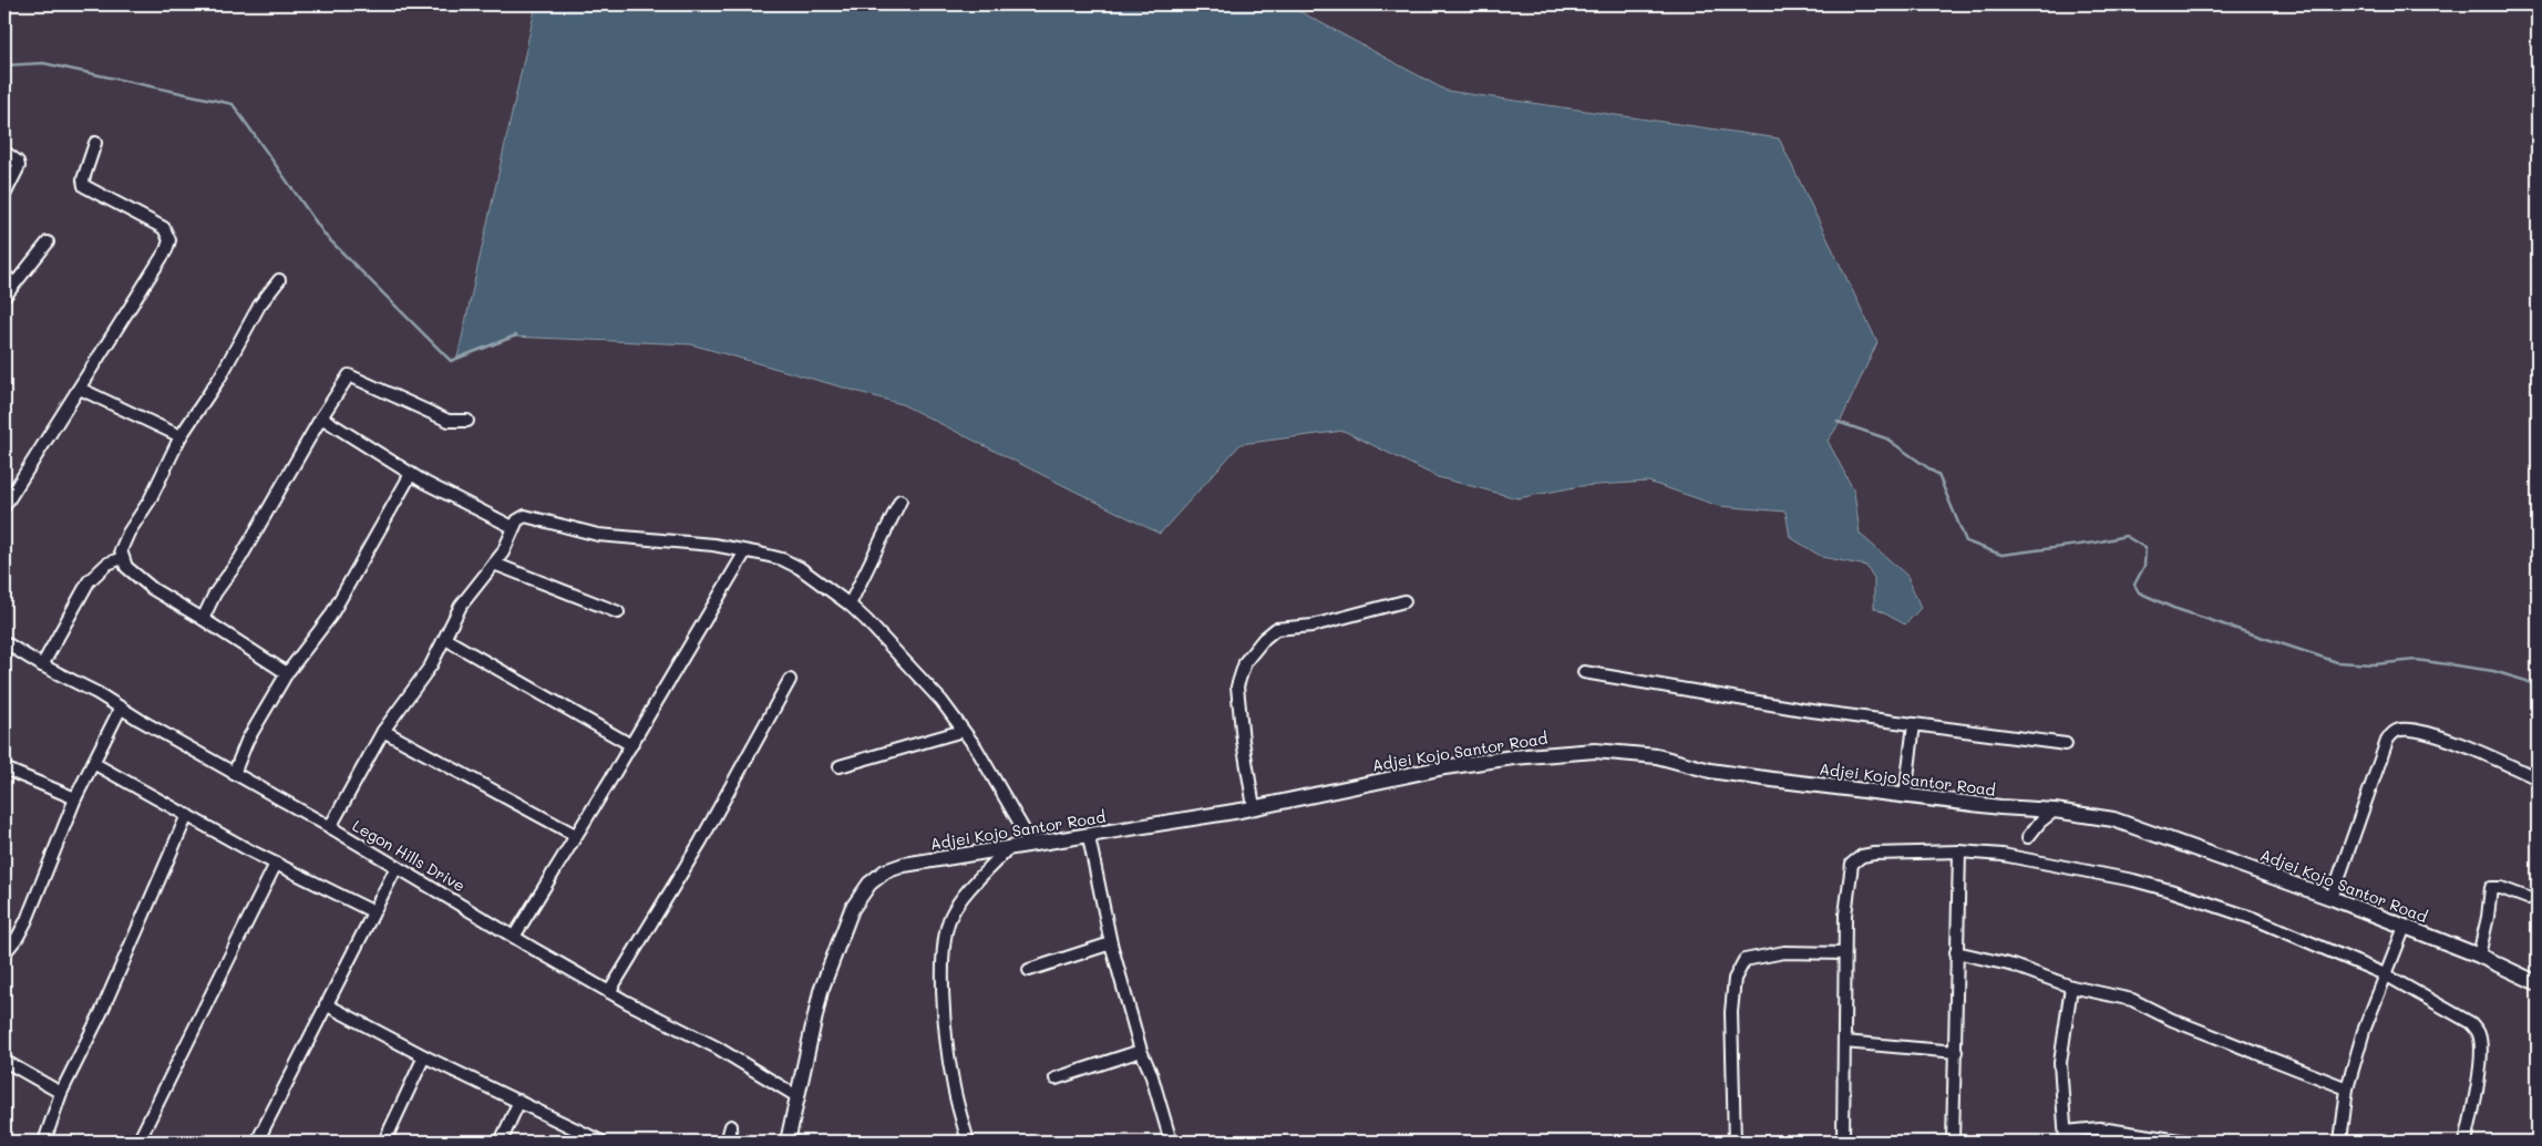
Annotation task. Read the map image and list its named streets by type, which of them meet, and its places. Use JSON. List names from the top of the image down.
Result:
{
  "streets": {
    "street": ["Adjei Kojo Santor Road", "Legon Hills Drive"]
  },
  "crossings": [
    ["Adjei Kojo Santor Road", "Legon Hills Drive"]
  ]
}
